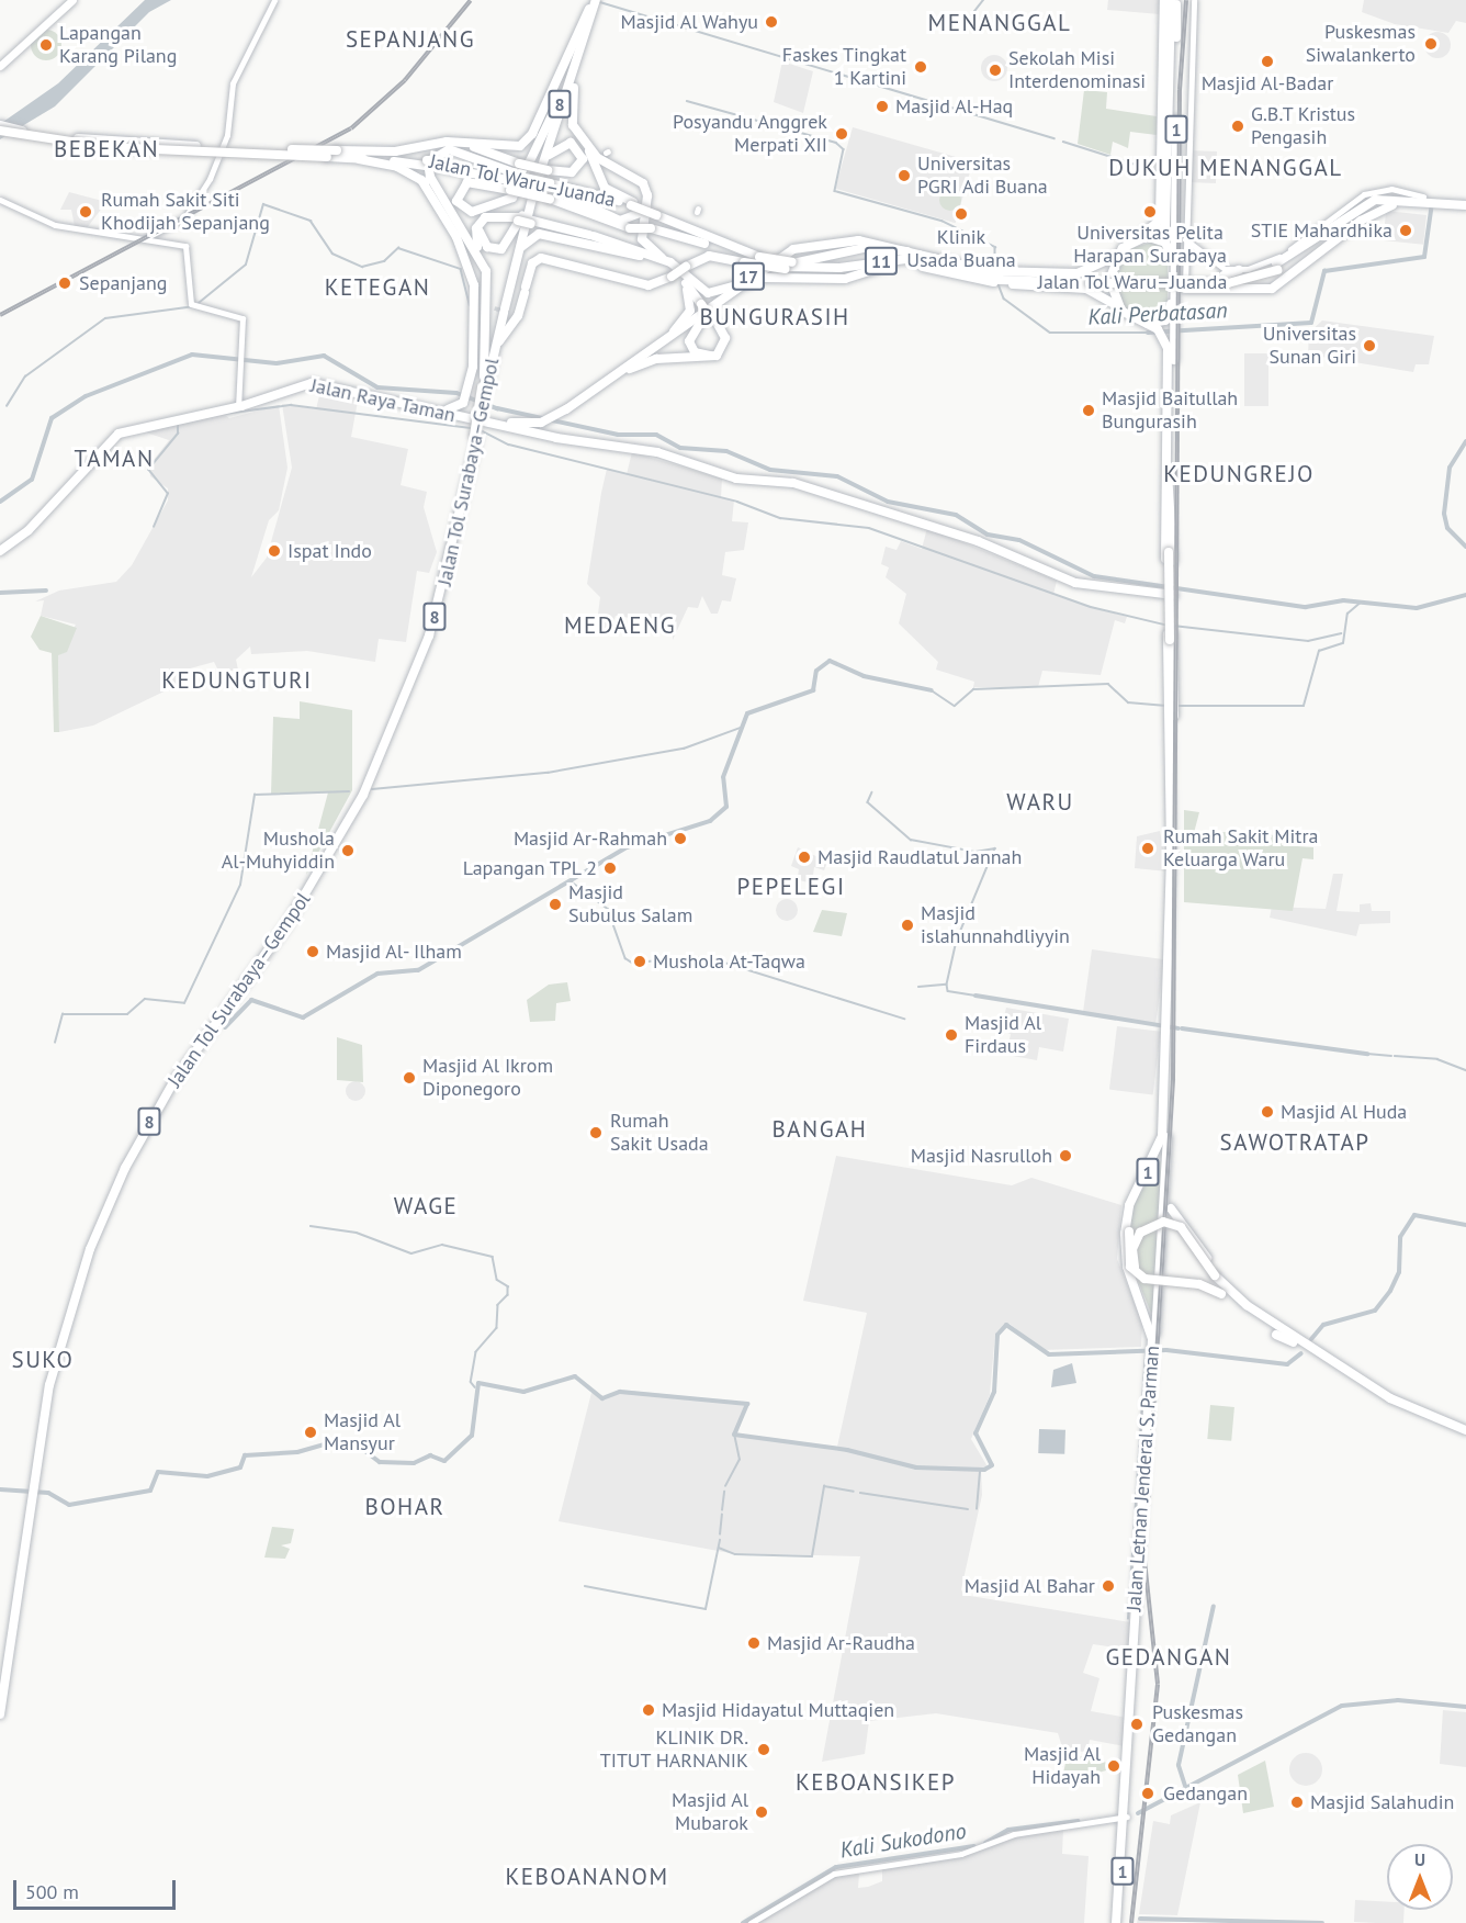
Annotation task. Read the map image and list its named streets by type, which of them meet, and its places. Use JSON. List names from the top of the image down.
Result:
{
  "streets": {
    "highway": [
      "8",
      "1",
      "Jalan Tol Waru–Juanda",
      "11",
      "17",
      "Jalan Raya Taman",
      "Jalan Tol Surabaya–Gempol",
      "Jalan Letnan Jenderal S. Parman"
    ]
  },
  "crossings": [
    ["1", "17"],
    ["1", "Jalan Letnan Jenderal S. Parman"],
    ["Jalan Tol Waru–Juanda", "11"],
    ["Jalan Tol Waru–Juanda", "17"],
    ["Jalan Tol Waru–Juanda", "Jalan Tol Surabaya–Gempol"],
    ["11", "Jalan Tol Surabaya–Gempol"],
    ["17", "Jalan Raya Taman"]
  ],
  "districts": [
    "MENANGGAL",
    "SEPANJANG",
    "BEBEKAN",
    "DUKUH MENANGGAL",
    "KETEGAN",
    "BUNGURASIH",
    "TAMAN",
    "KEDUNGREJO",
    "MEDAENG",
    "KEDUNGTURI",
    "WARU",
    "PEPELEGI",
    "BANGAH",
    "SAWOTRATAP",
    "WAGE",
    "SUKO",
    "BOHAR",
    "GEDANGAN",
    "KEBOANSIKEP",
    "KEBOANANOM"
  ],
  "water": ["Kali Perbatasan", "Kali Sukodono"],
  "places": [
    "Masjid Al Wahyu",
    "Puskesmas Siwalankerto",
    "Lapangan Karang Pilang",
    "Masjid Al-Badar",
    "Faskes Tingkat 1 Kartini",
    "Sekolah Misi Interdenominasi",
    "Masjid Al-Haq",
    "G.B.T Kristus Pengasih",
    "Posyandu Anggrek Merpati XII",
    "Universitas PGRI Adi Buana",
    "Rumah Sakit Siti Khodijah Sepanjang",
    "Universitas Pelita Harapan Surabaya",
    "Klinik Usada Buana",
    "STIE Mahardhika",
    "Sepanjang",
    "Universitas Sunan Giri",
    "Masjid Baitullah Bungurasih",
    "Ispat Indo",
    "Masjid Ar-Rahmah",
    "Rumah Sakit Mitra Keluarga Waru",
    "Mushola Al-Muhyiddin",
    "Masjid Raudlatul Jannah",
    "Lapangan TPL 2",
    "Masjid Subulus Salam",
    "Masjid islahunnahdliyyin",
    "Masjid Al- Ilham",
    "Mushola At-Taqwa",
    "Masjid Al Firdaus",
    "Masjid Al Ikrom Diponegoro",
    "Masjid Al Huda",
    "Rumah Sakit Usada",
    "Masjid Nasrulloh",
    "Masjid Al Mansyur",
    "Masjid Al Bahar",
    "Masjid Ar-Raudha",
    "Masjid Hidayatul Muttaqien",
    "Puskesmas Gedangan",
    "KLINIK DR. TITUT HARNANIK",
    "Masjid Al Hidayah",
    "Gedangan",
    "Masjid Salahudin",
    "Masjid Al Mubarok"
  ],
  "scale_bar": "500 m",
  "north": "top"
}
